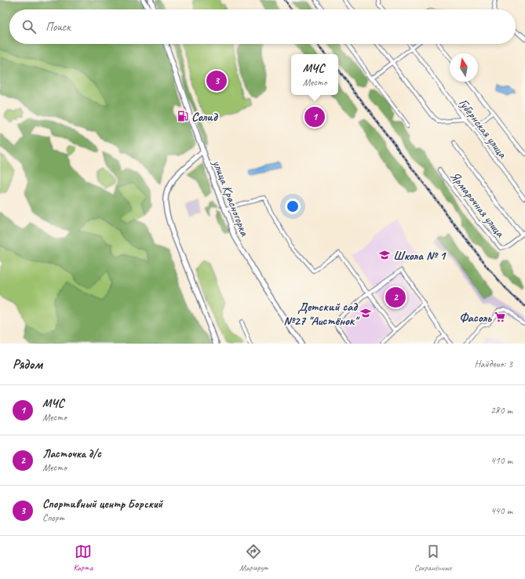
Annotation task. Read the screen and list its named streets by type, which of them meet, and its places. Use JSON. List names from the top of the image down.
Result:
{
  "streets": {
    "main road": ["улица Красногорка"],
    "street": ["Губернская улица", "Ярмарочная улица"]
  },
  "places": {
    "fuel station": ["Солид"],
    "school or university": ["Школа № 1", "Детский сад №27 \"Аистёнок\""],
    "supermarket": ["Фасоль"]
  },
  "north": "top",
  "page": {
    "search": "Поиск",
    "popup": ["МЧС", "Место"],
    "pins": ["3", "1", "2"],
    "heading": ["Рядом", "Найдено: 3"],
    "list": [
      {
        "mark": "1",
        "name": "МЧС",
        "note": "Место",
        "value": "280 m"
      },
      {
        "mark": "2",
        "name": "Ласточка д/с",
        "note": "Место",
        "value": "410 m"
      },
      {
        "mark": "3",
        "name": "Спортивный центр Борский",
        "note": "Спорт",
        "value": "440 m"
      }
    ],
    "nav": ["Карта", "Маршрут", "Сохранённые"]
  }
}
